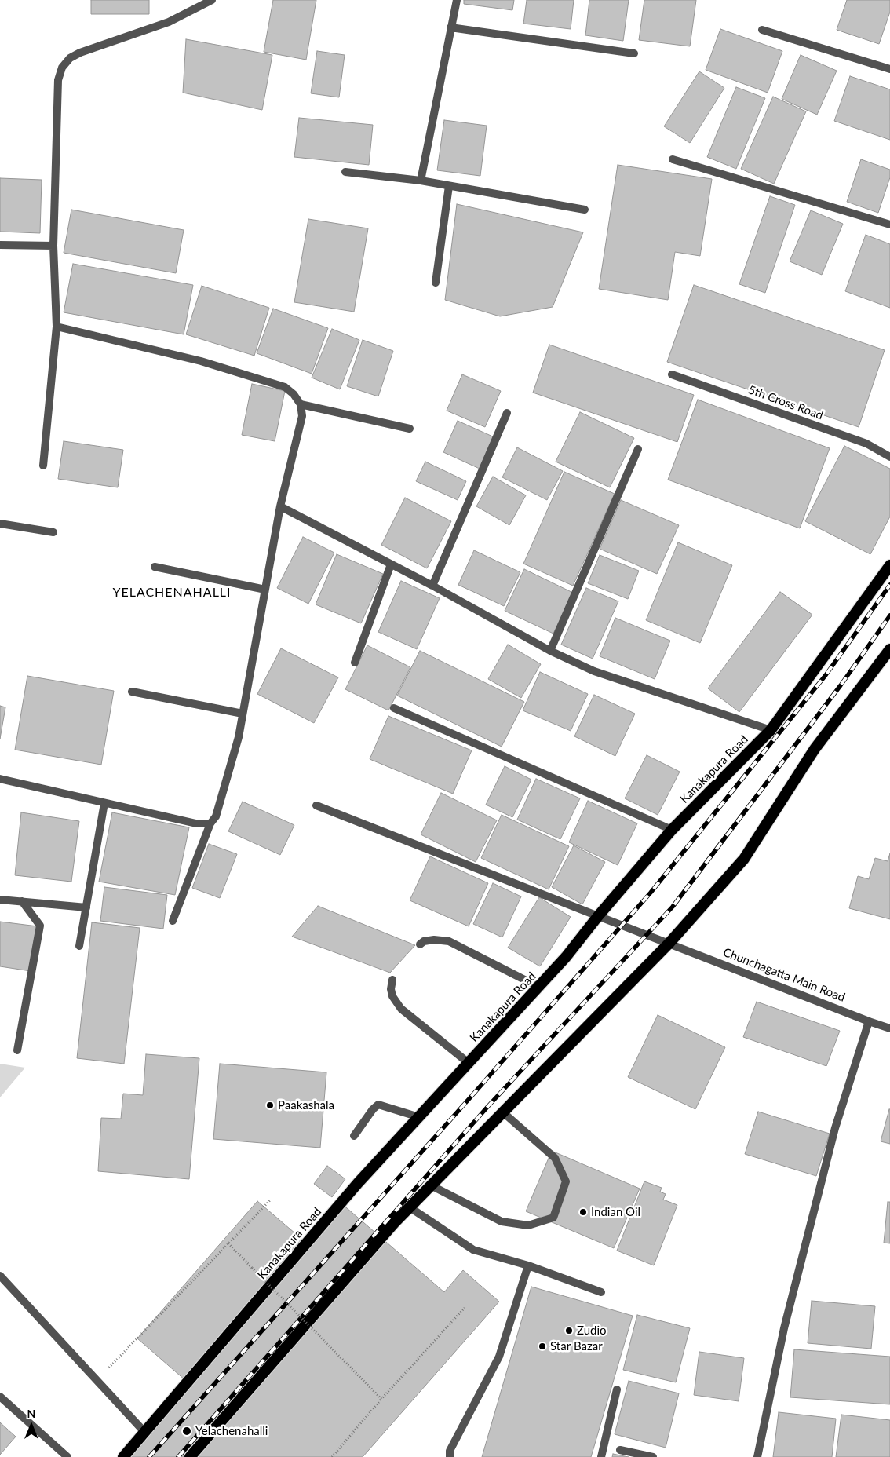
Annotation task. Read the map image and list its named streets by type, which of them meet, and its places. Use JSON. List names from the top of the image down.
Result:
{
  "streets": {
    "highway": ["Kanakapura Road"],
    "street": ["5th Cross Road", "Chunchagatta Main Road"]
  },
  "crossings": [
    ["Kanakapura Road", "Chunchagatta Main Road"]
  ],
  "districts": ["YELACHENAHALLI"],
  "places": [
    "Paakashala",
    "Indian Oil",
    "Zudio",
    "Star Bazar",
    "Yelachenahalli"
  ],
  "north": "top"
}
